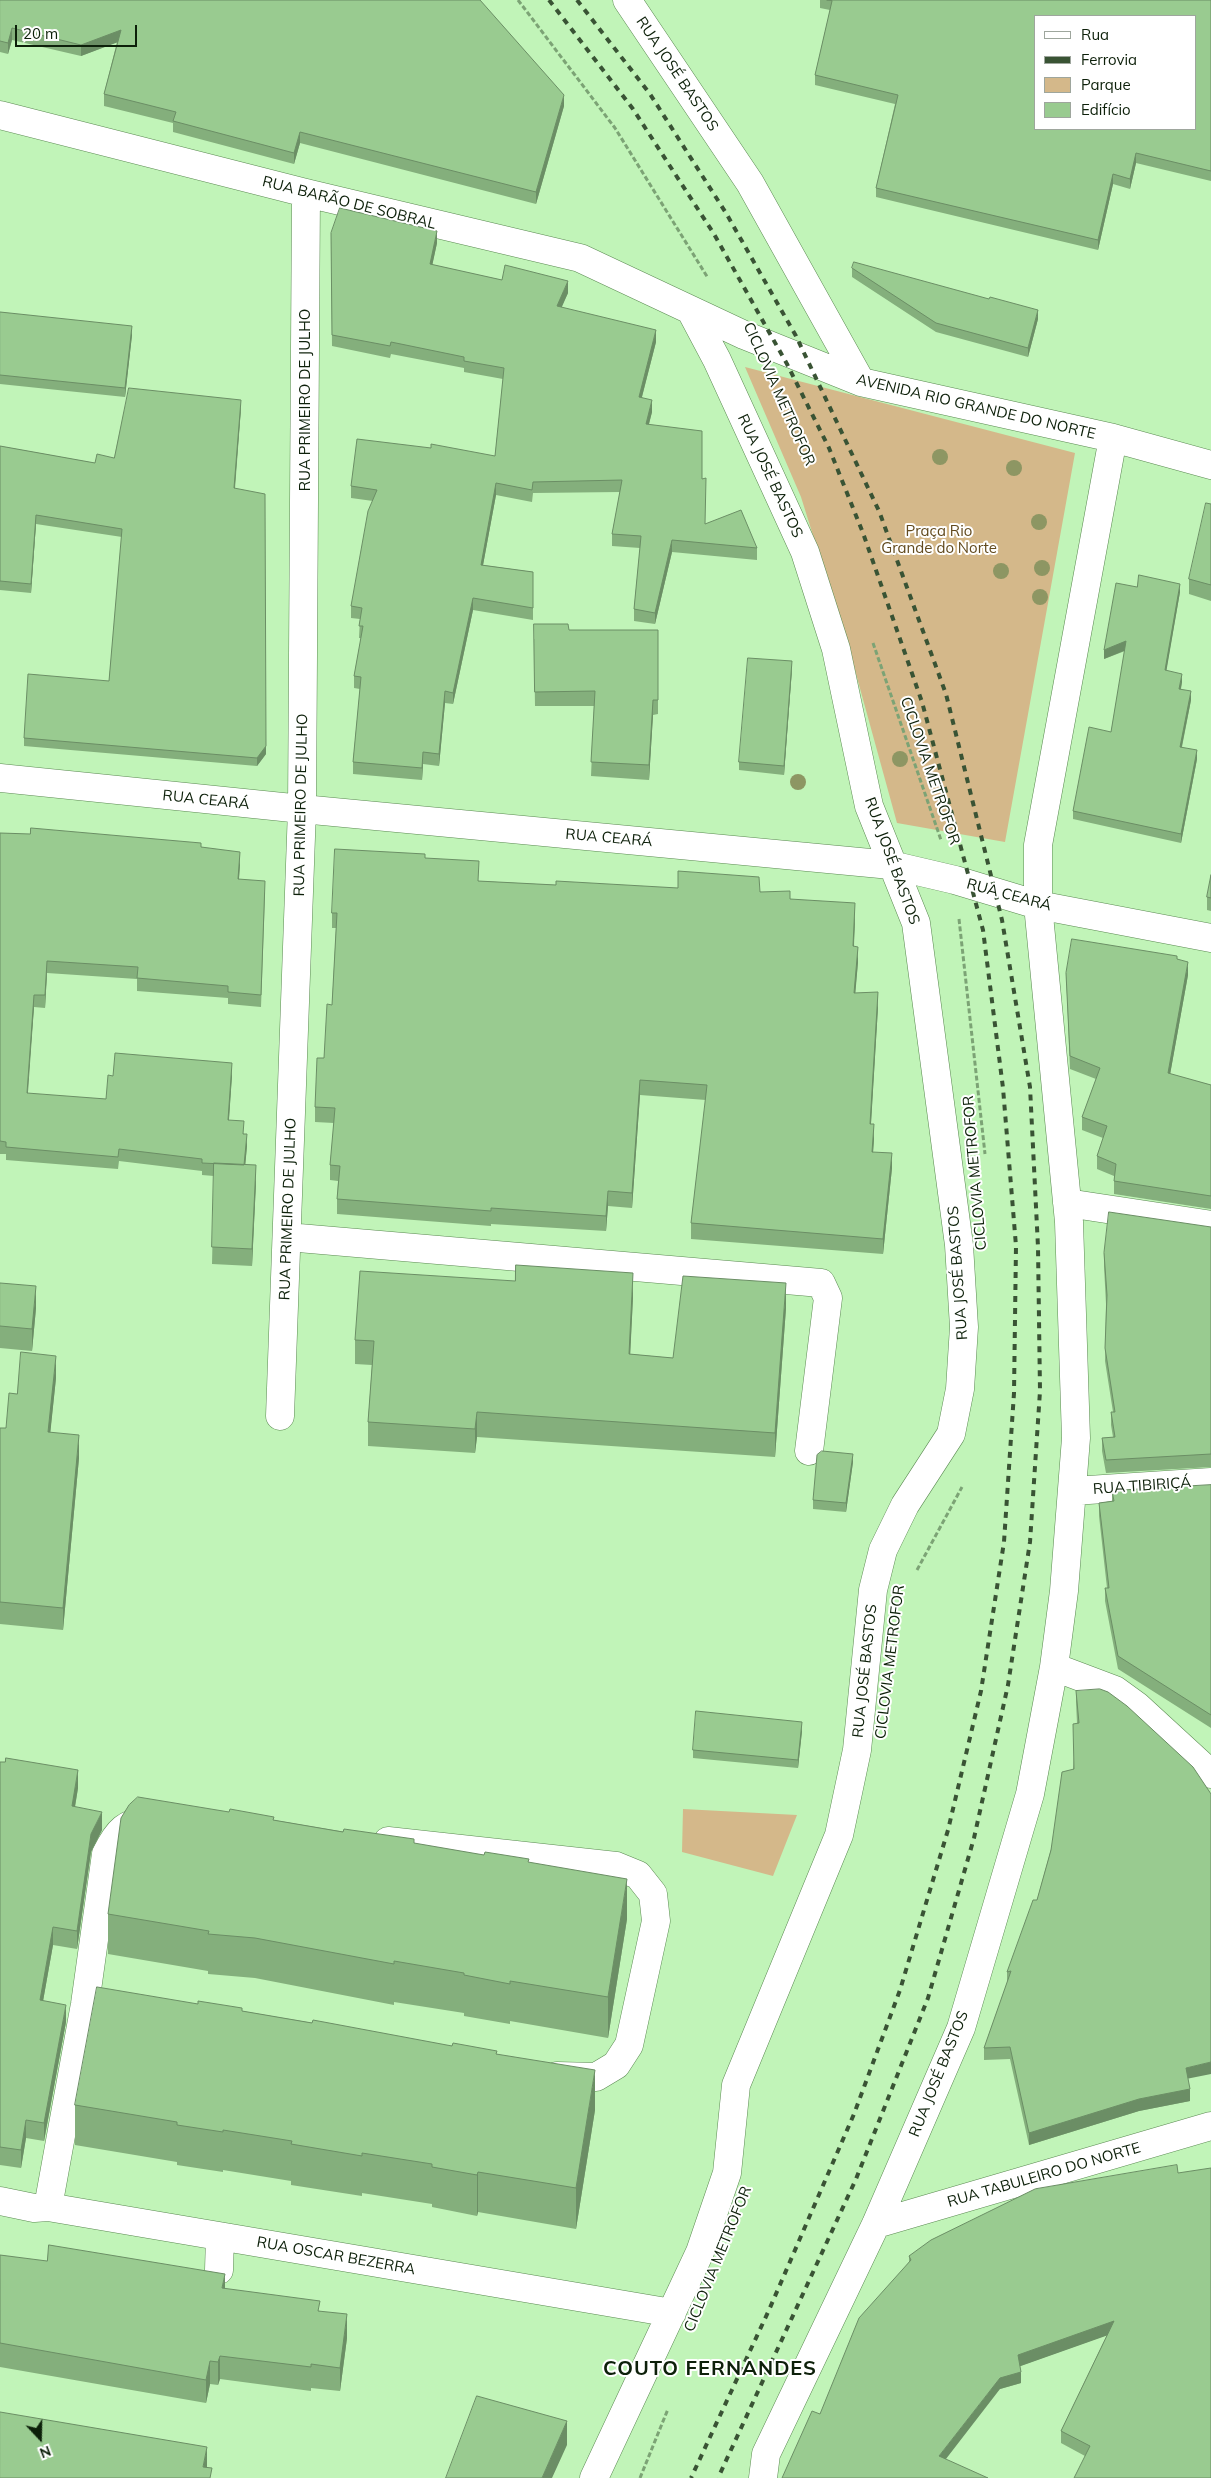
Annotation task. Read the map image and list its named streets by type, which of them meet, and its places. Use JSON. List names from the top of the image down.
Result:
{
  "streets": {
    "street": [
      "RUA JOSÉ BASTOS",
      "RUA BARÃO DE SOBRAL",
      "RUA PRIMEIRO DE JULHO",
      "AVENIDA RIO GRANDE DO NORTE",
      "RUA CEARÁ",
      "RUA TIBIRIÇÁ",
      "RUA TABULEIRO DO NORTE",
      "RUA OSCAR BEZERRA"
    ],
    "path": ["CICLOVIA METROFOR"]
  },
  "crossings": [
    ["RUA JOSÉ BASTOS", "RUA BARÃO DE SOBRAL"],
    ["RUA JOSÉ BASTOS", "AVENIDA RIO GRANDE DO NORTE"],
    ["RUA JOSÉ BASTOS", "RUA CEARÁ"],
    ["RUA JOSÉ BASTOS", "RUA TIBIRIÇÁ"],
    ["RUA JOSÉ BASTOS", "RUA TABULEIRO DO NORTE"],
    ["RUA JOSÉ BASTOS", "RUA OSCAR BEZERRA"],
    ["RUA BARÃO DE SOBRAL", "RUA PRIMEIRO DE JULHO"],
    ["RUA BARÃO DE SOBRAL", "AVENIDA RIO GRANDE DO NORTE"],
    ["CICLOVIA METROFOR", "RUA CEARÁ"],
    ["RUA PRIMEIRO DE JULHO", "RUA CEARÁ"]
  ],
  "districts": ["COUTO FERNANDES"],
  "parks": ["Praça Rio Grande do Norte"],
  "legend": [
    "Rua",
    "Ferrovia",
    "Parque",
    "Edifício"
  ],
  "scale_bar": "20 m",
  "north": "bottom"
}
